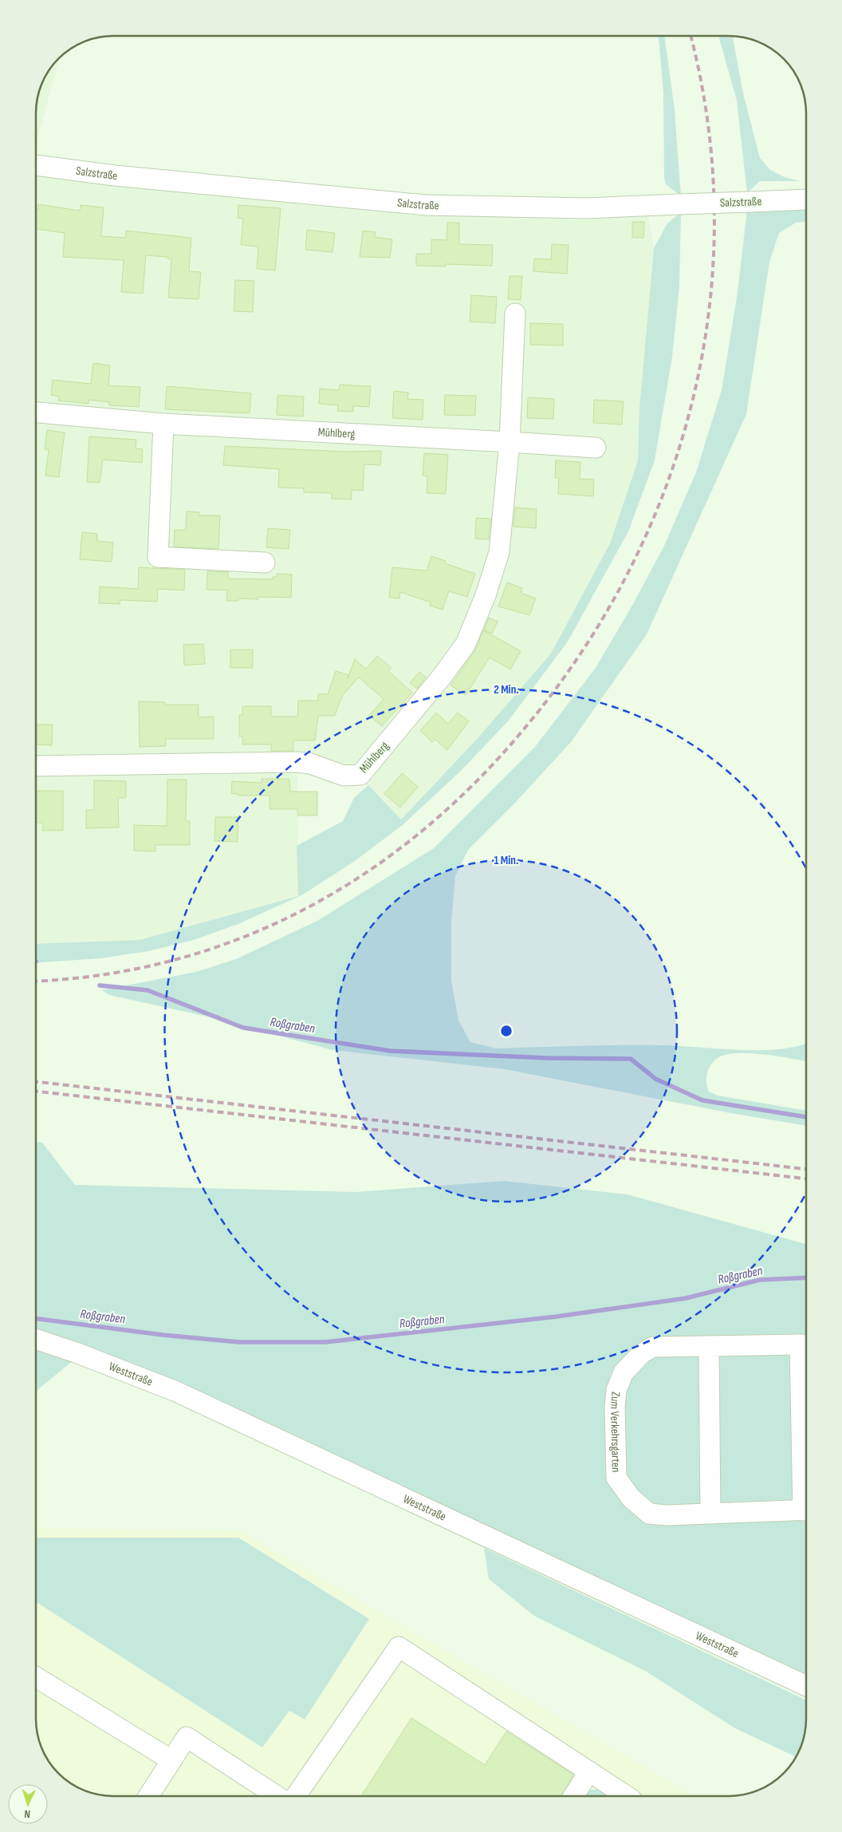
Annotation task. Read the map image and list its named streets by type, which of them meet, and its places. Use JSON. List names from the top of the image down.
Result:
{
  "streets": {
    "street": [
      "Salzstraße",
      "Mühlberg",
      "Weststraße",
      "Zum Verkehrsgarten"
    ]
  },
  "water": ["Roßgraben"],
  "north": "bottom",
  "rings": ["2 Min.", "1 Min."]
}
